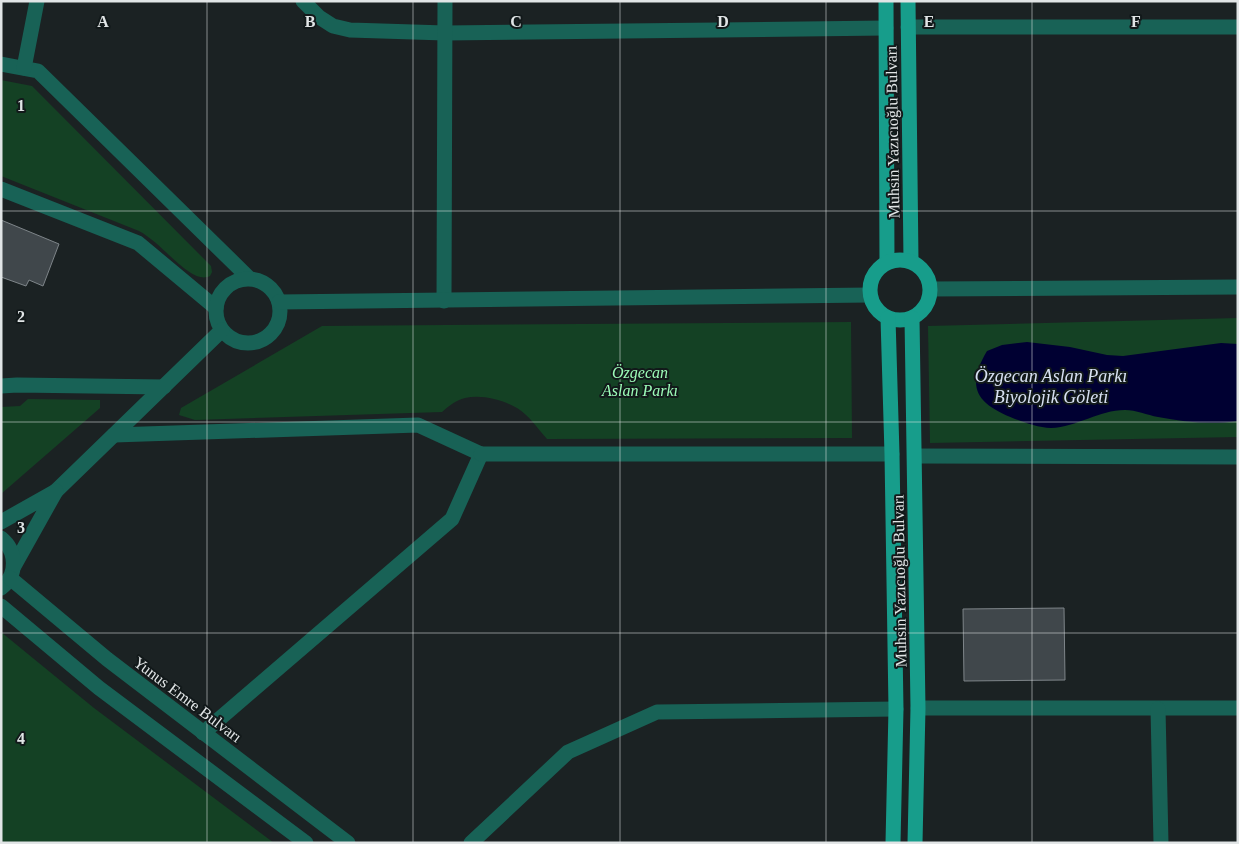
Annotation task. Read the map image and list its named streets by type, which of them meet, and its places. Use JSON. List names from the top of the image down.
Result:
{
  "streets": {
    "main road": ["Muhsin Yazıcıoğlu Bulvarı"],
    "street": ["Yunus Emre Bulvarı"]
  },
  "water": ["Özgecan Aslan Parkı Biyolojik Göleti"],
  "parks": ["Özgecan Aslan Parkı"],
  "grid": {
    "columns": [
      "A",
      "B",
      "C",
      "D",
      "E",
      "F"
    ],
    "rows": [
      "1",
      "2",
      "3",
      "4"
    ]
  }
}
